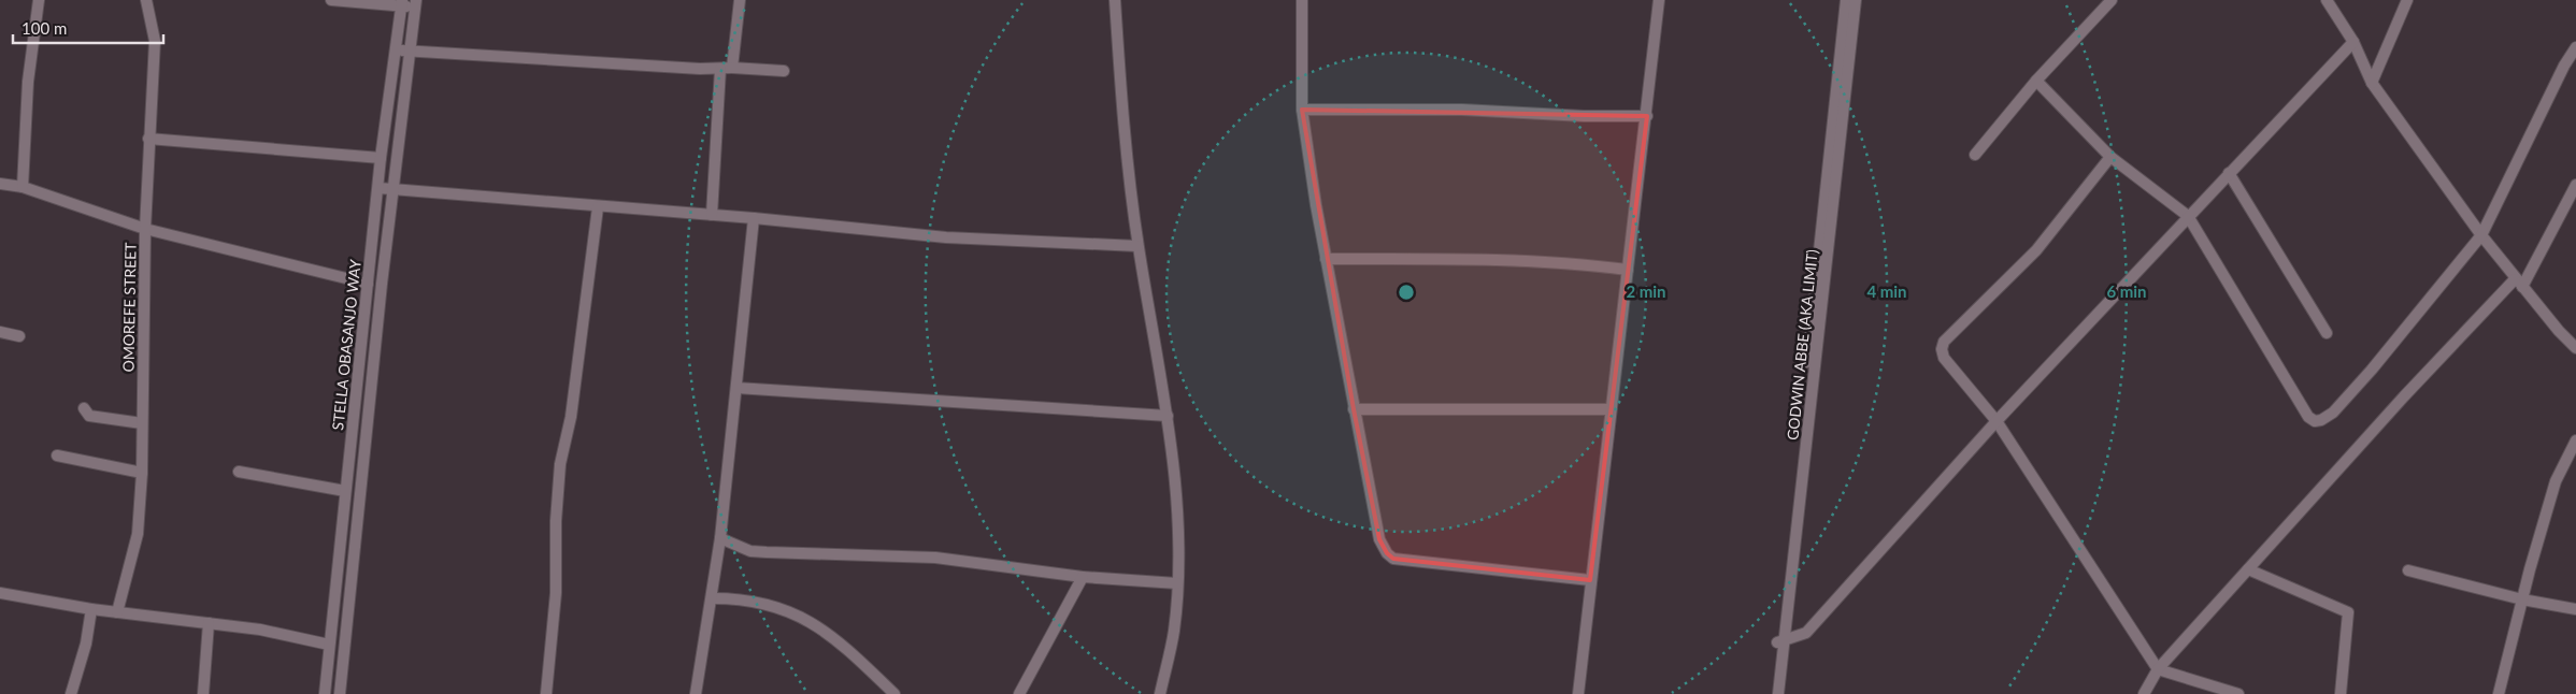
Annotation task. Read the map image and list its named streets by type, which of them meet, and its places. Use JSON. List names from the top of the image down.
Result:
{
  "streets": {
    "street": ["OMOREFE STREET", "STELLA OBASANJO WAY", "GODWIN ABBE (AKA LIMIT)"]
  },
  "scale_bar": "100 m",
  "rings": ["2 min", "4 min", "6 min"]
}
